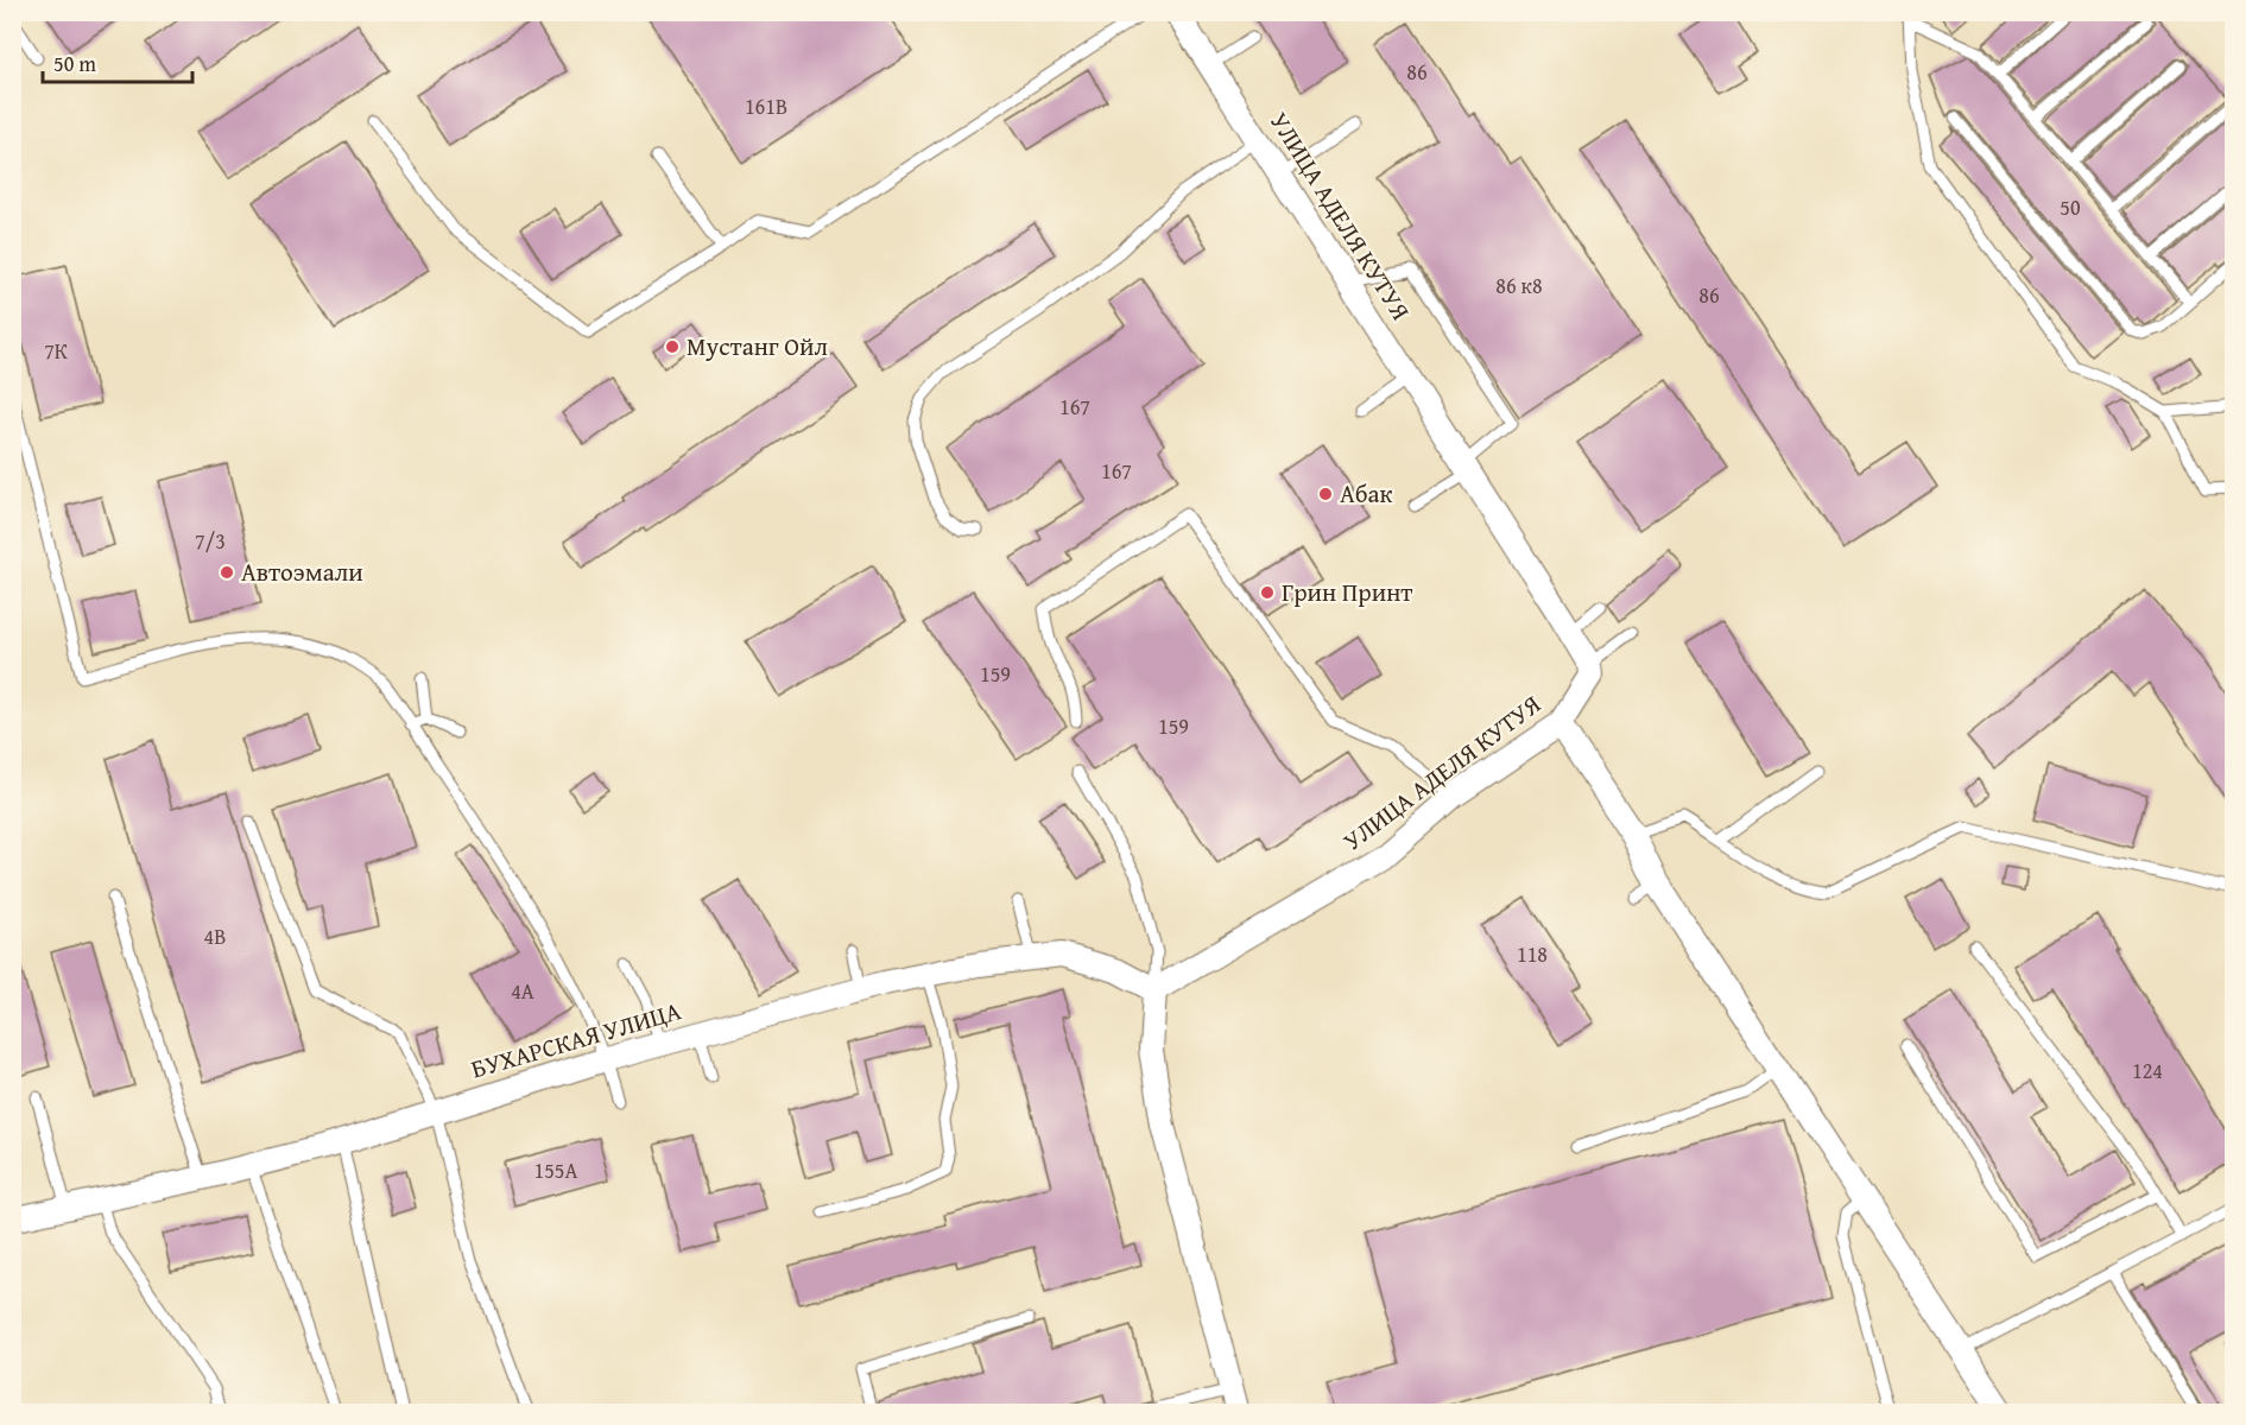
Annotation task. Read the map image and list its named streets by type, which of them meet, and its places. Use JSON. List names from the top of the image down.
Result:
{
  "streets": {
    "street": ["УЛИЦА АДЕЛЯ КУТУЯ", "БУХАРСКАЯ УЛИЦА"]
  },
  "crossings": [
    ["УЛИЦА АДЕЛЯ КУТУЯ", "БУХАРСКАЯ УЛИЦА"]
  ],
  "places": [
    "Мустанг Ойл",
    "Абак",
    "Автоэмали",
    "Грин Принт"
  ],
  "house_numbers": [
    "86",
    "161В",
    "50",
    "86 к8",
    "86",
    "7К",
    "167",
    "167",
    "7/3",
    "159",
    "159",
    "4В",
    "118",
    "4А",
    "124",
    "155А"
  ],
  "scale_bar": "50 m"
}
